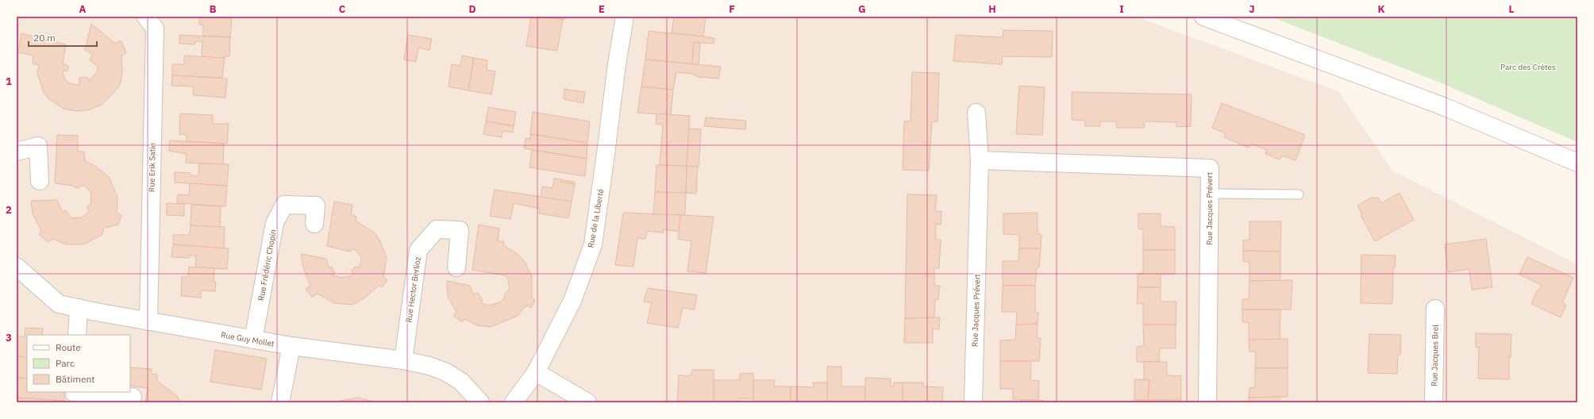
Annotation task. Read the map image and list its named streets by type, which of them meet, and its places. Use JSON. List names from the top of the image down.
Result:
{
  "streets": {
    "street": [
      "Rue Erik Satie",
      "Rue Jacques Prévert",
      "Rue de la Liberté",
      "Rue Frédéric Chopin",
      "Rue Hector Berlioz",
      "Rue Guy Mollet",
      "Rue Jacques Brel"
    ]
  },
  "crossings": [
    ["Rue Erik Satie", "Rue Guy Mollet"],
    ["Rue Frédéric Chopin", "Rue Guy Mollet"],
    ["Rue Hector Berlioz", "Rue Guy Mollet"]
  ],
  "parks": ["Parc des Crètes"],
  "legend": ["Route", "Parc", "Bâtiment"],
  "scale_bar": "20 m",
  "grid": {
    "columns": [
      "A",
      "B",
      "C",
      "D",
      "E",
      "F",
      "G",
      "H",
      "I",
      "J",
      "K",
      "L"
    ],
    "rows": ["1", "2", "3"]
  }
}
